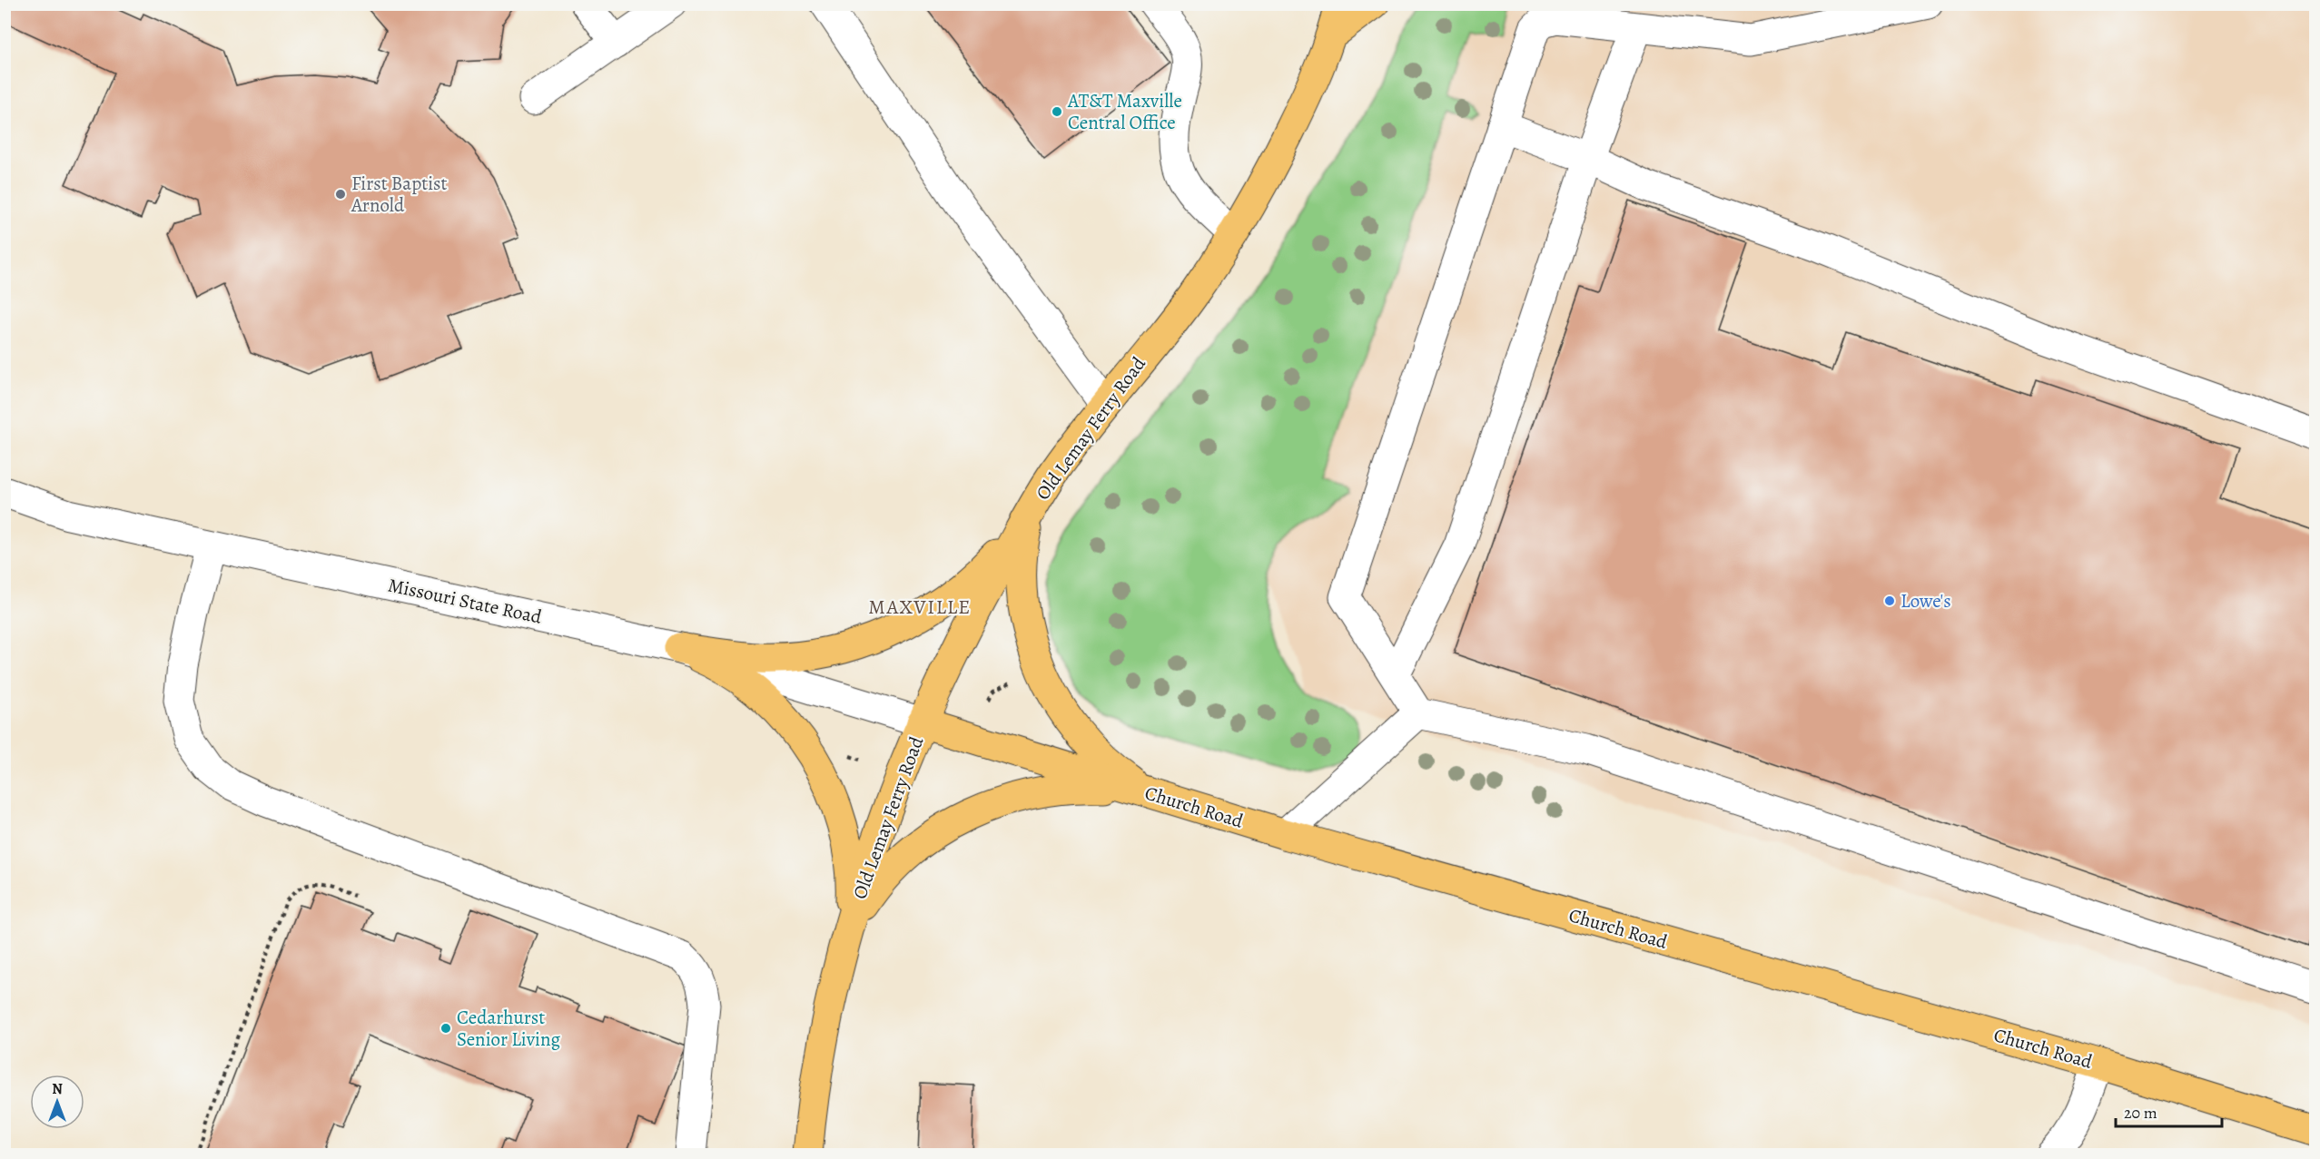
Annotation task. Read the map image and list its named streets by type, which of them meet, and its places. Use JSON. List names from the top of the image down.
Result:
{
  "streets": {
    "main road": ["Old Lemay Ferry Road", "Church Road"],
    "street": ["Missouri State Road"]
  },
  "crossings": [
    ["Old Lemay Ferry Road", "Missouri State Road"],
    ["Old Lemay Ferry Road", "Church Road"],
    ["Missouri State Road", "Church Road"]
  ],
  "districts": ["MAXVILLE"],
  "places": [
    "AT&T Maxville Central Office",
    "First Baptist Arnold",
    "Lowe's",
    "Cedarhurst Senior Living"
  ],
  "scale_bar": "20 m",
  "north": "top"
}
